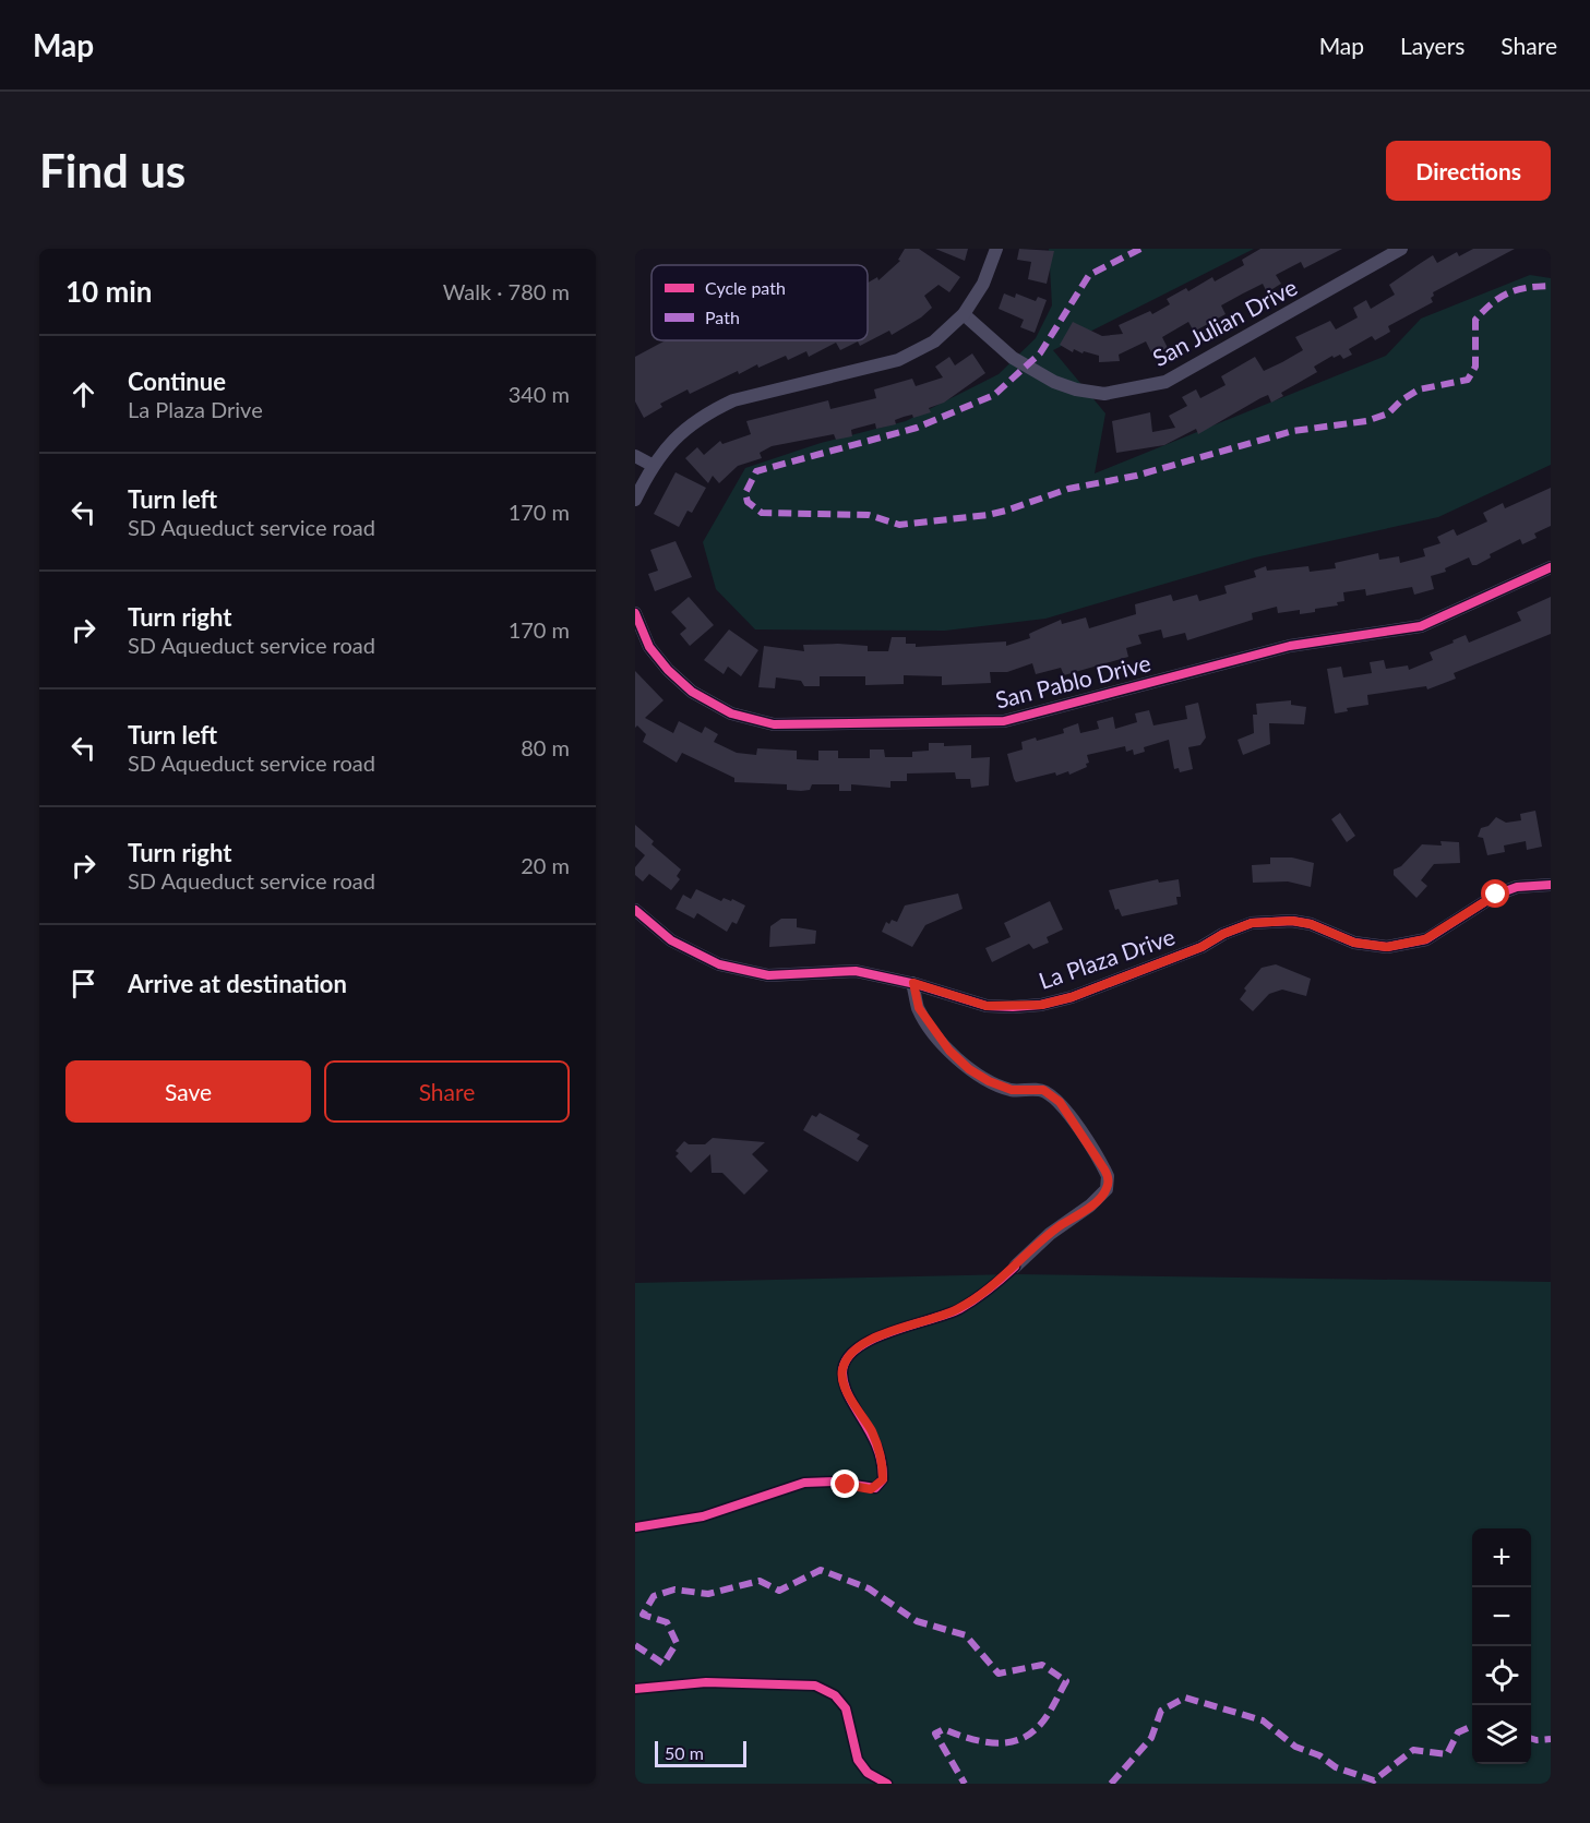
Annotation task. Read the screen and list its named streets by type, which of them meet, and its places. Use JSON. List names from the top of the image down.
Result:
{
  "streets": {
    "street": ["San Julian Drive", "San Pablo Drive", "La Plaza Drive"]
  },
  "legend": ["Cycle path", "Path"],
  "scale_bar": "50 m",
  "page": {
    "header": "Map",
    "nav": ["Map", "Layers", "Share"],
    "buttons": [
      "Directions",
      ["Save", "Share"]
    ],
    "title": "Find us",
    "heading": ["10 min", "Walk · 780 m"],
    "list": [
      ["Continue", "La Plaza Drive", "340 m"],
      ["Turn left", "SD Aqueduct service road", "170 m"],
      ["Turn right", "SD Aqueduct service road", "170 m"],
      ["Turn left", "SD Aqueduct service road", "80 m"],
      ["Turn right", "SD Aqueduct service road", "20 m"],
      "Arrive at destination"
    ],
    "map_buttons": ["+", "−"],
    "scale": "50 m"
  }
}
